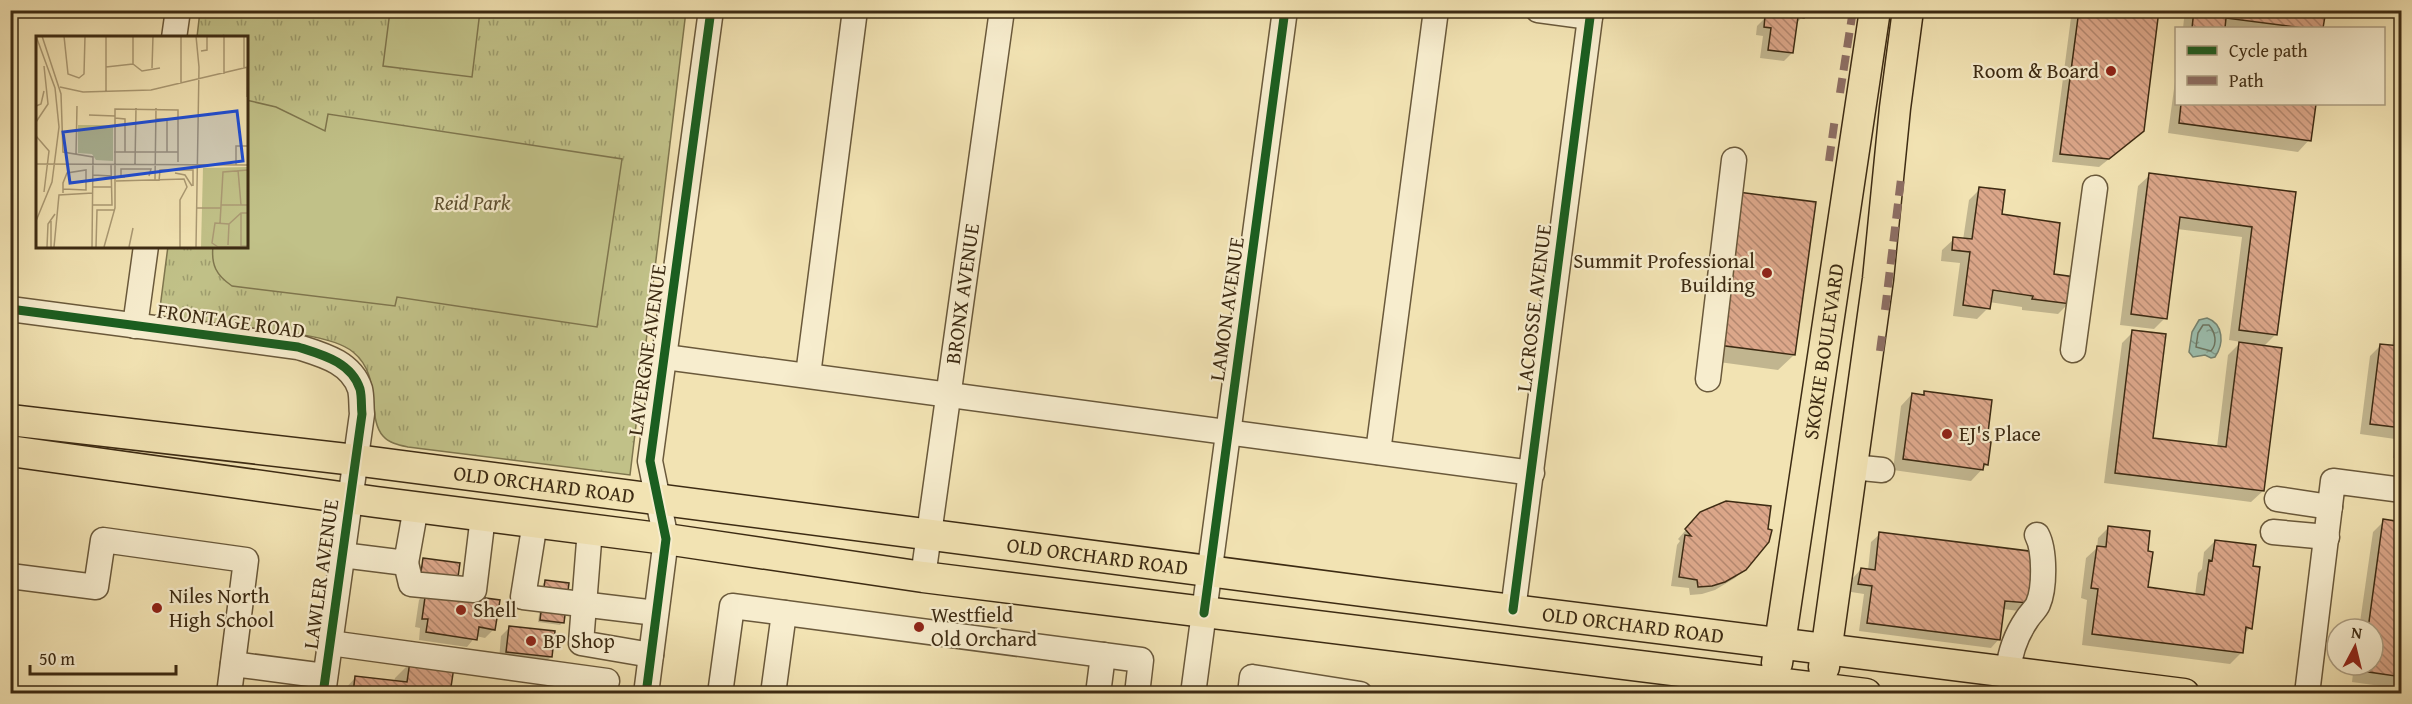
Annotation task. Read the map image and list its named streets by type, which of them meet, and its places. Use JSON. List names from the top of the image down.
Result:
{
  "streets": {
    "main road": ["SKOKIE BOULEVARD", "OLD ORCHARD ROAD"],
    "street": [
      "BRONX AVENUE",
      "LACROSSE AVENUE",
      "LAMON AVENUE",
      "FRONTAGE ROAD",
      "LAVERGNE AVENUE",
      "LAWLER AVENUE"
    ]
  },
  "crossings": [
    ["BRONX AVENUE", "OLD ORCHARD ROAD"],
    ["LACROSSE AVENUE", "OLD ORCHARD ROAD"],
    ["LAMON AVENUE", "OLD ORCHARD ROAD"],
    ["FRONTAGE ROAD", "OLD ORCHARD ROAD"],
    ["FRONTAGE ROAD", "LAWLER AVENUE"],
    ["LAVERGNE AVENUE", "OLD ORCHARD ROAD"],
    ["SKOKIE BOULEVARD", "OLD ORCHARD ROAD"],
    ["OLD ORCHARD ROAD", "LAWLER AVENUE"]
  ],
  "parks": ["Reid Park"],
  "places": [
    "Room & Board",
    "Summit Professional Building",
    "EJ's Place",
    "Niles North High School",
    "Shell",
    "Westfield Old Orchard",
    "BP Shop"
  ],
  "legend": ["Cycle path", "Path"],
  "scale_bar": "50 m",
  "north": "top"
}
